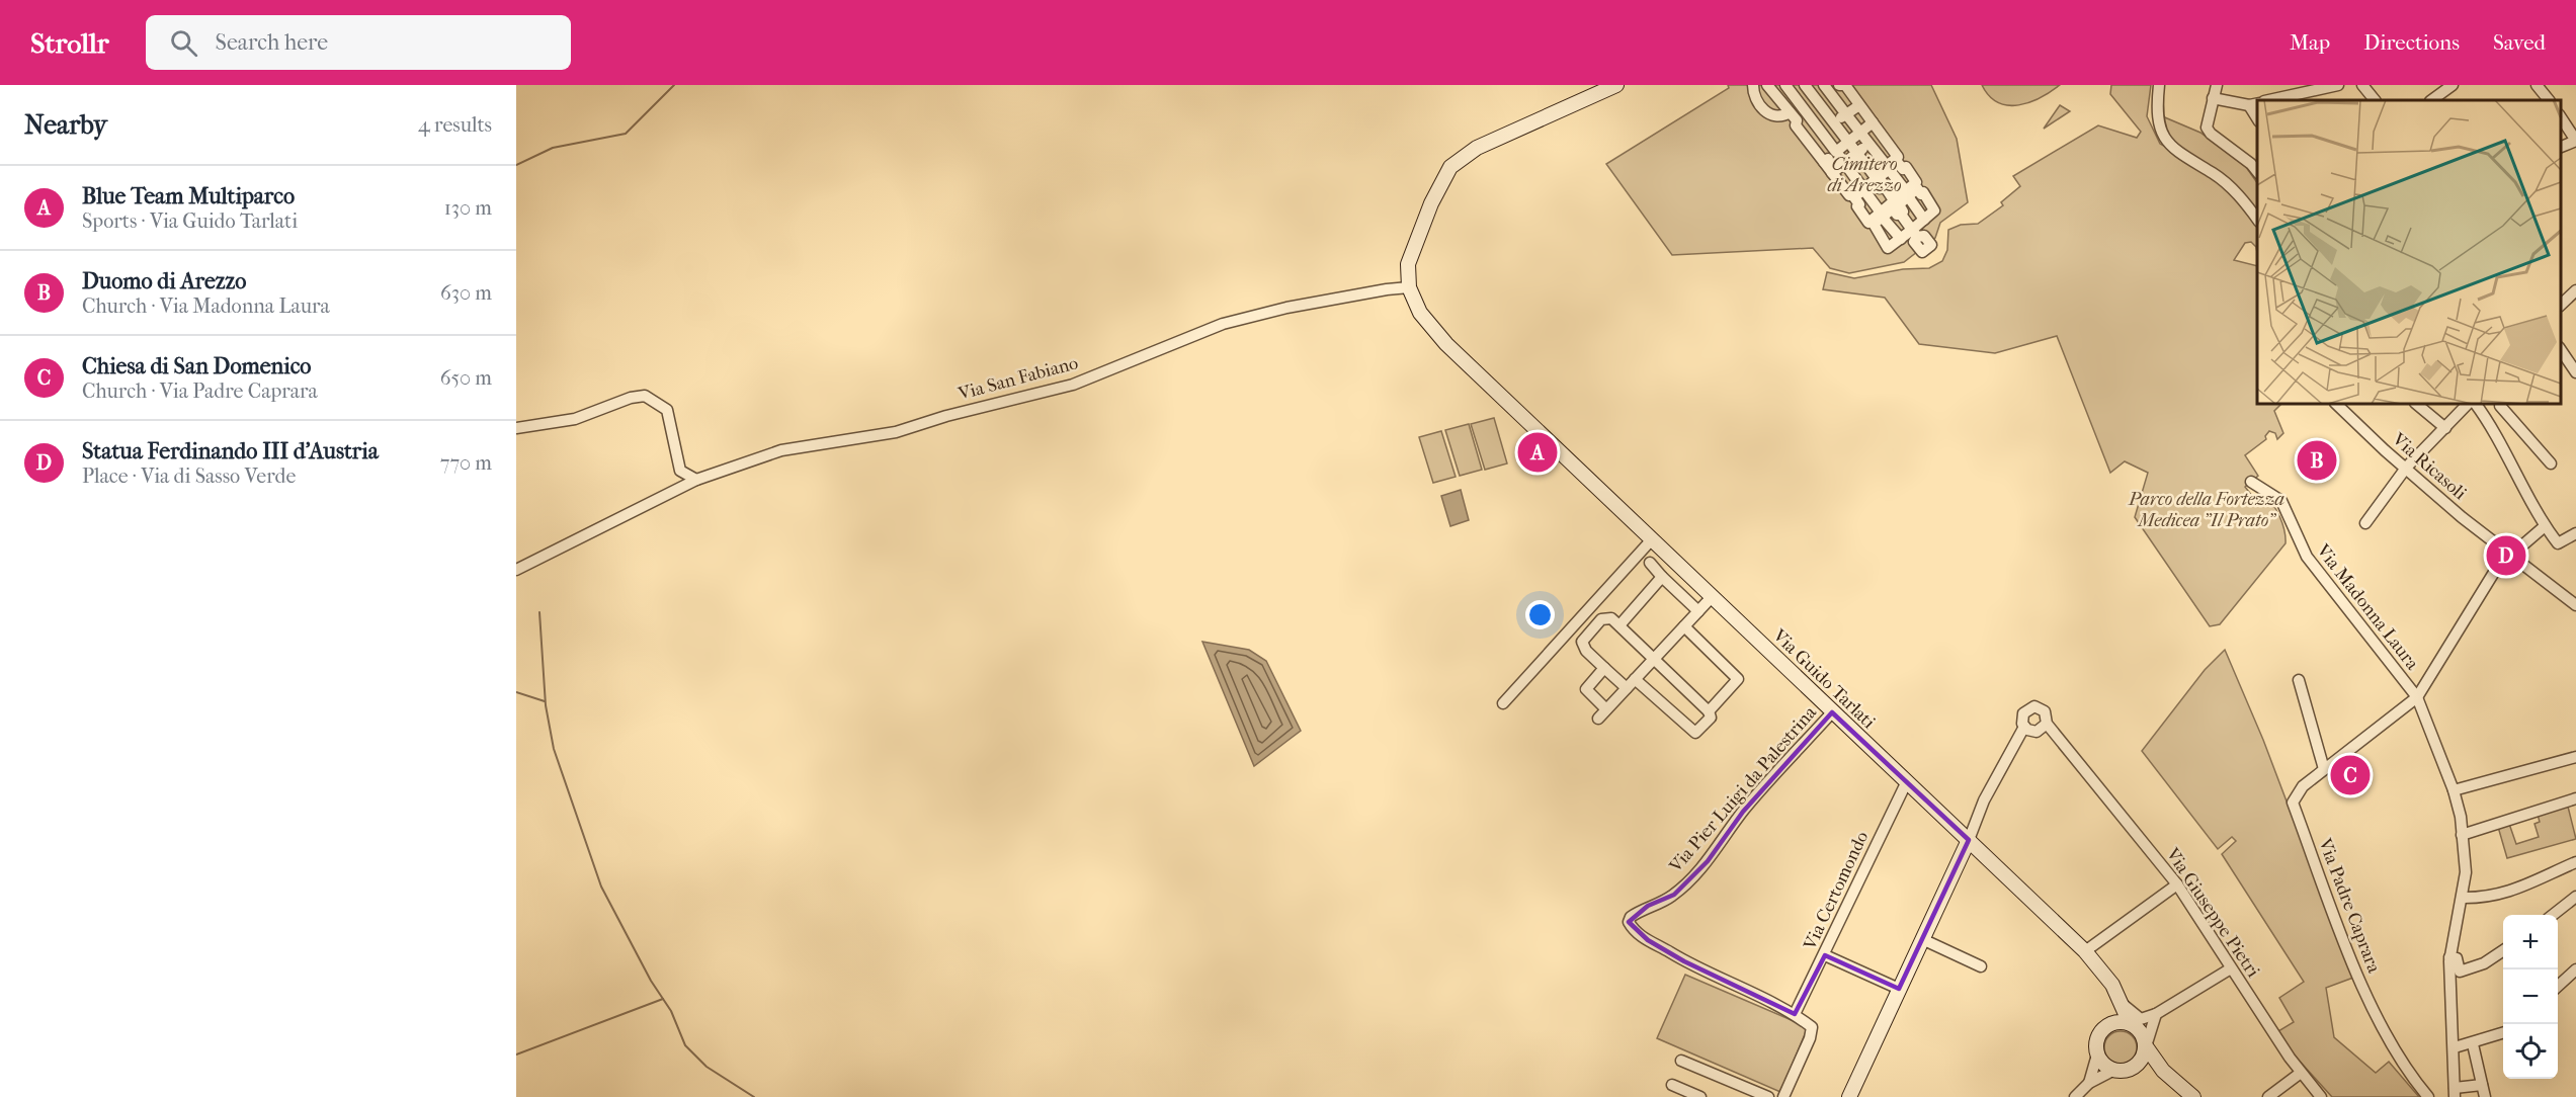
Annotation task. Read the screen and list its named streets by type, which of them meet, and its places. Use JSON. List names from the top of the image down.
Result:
{
  "streets": {
    "main road": ["Via Guido Tarlati"],
    "street": [
      "Via San Fabiano",
      "Via Ricasoli",
      "Via Madonna Laura",
      "Via Pier Luigi da Palestrina",
      "Via Certomondo",
      "Via Padre Caprara",
      "Via Giuseppe Pietri"
    ]
  },
  "crossings": [
    ["Via Madonna Laura", "Via Padre Caprara"],
    ["Via Guido Tarlati", "Via Pier Luigi da Palestrina"],
    ["Via Guido Tarlati", "Via Certomondo"],
    ["Via Pier Luigi da Palestrina", "Via Certomondo"]
  ],
  "parks": ["Cimitero di Arezzo", "Parco della Fortezza Medicea \"Il Prato\""],
  "page": {
    "header": "Strollr",
    "search": "Search here",
    "nav": ["Map", "Directions", "Saved"],
    "heading": ["Nearby", "4 results"],
    "list": [
      {
        "mark": "A",
        "name": "Blue Team Multiparco",
        "note": "Sports · Via Guido Tarlati",
        "value": "130 m"
      },
      {
        "mark": "B",
        "name": "Duomo di Arezzo",
        "note": "Church · Via Madonna Laura",
        "value": "630 m"
      },
      {
        "mark": "C",
        "name": "Chiesa di San Domenico",
        "note": "Church · Via Padre Caprara",
        "value": "650 m"
      },
      {
        "mark": "D",
        "name": "Statua Ferdinando III d'Austria",
        "note": "Place · Via di Sasso Verde",
        "value": "770 m"
      }
    ],
    "pins": [
      "A",
      "B",
      "D",
      "C"
    ],
    "map_buttons": ["+", "−"]
  }
}
